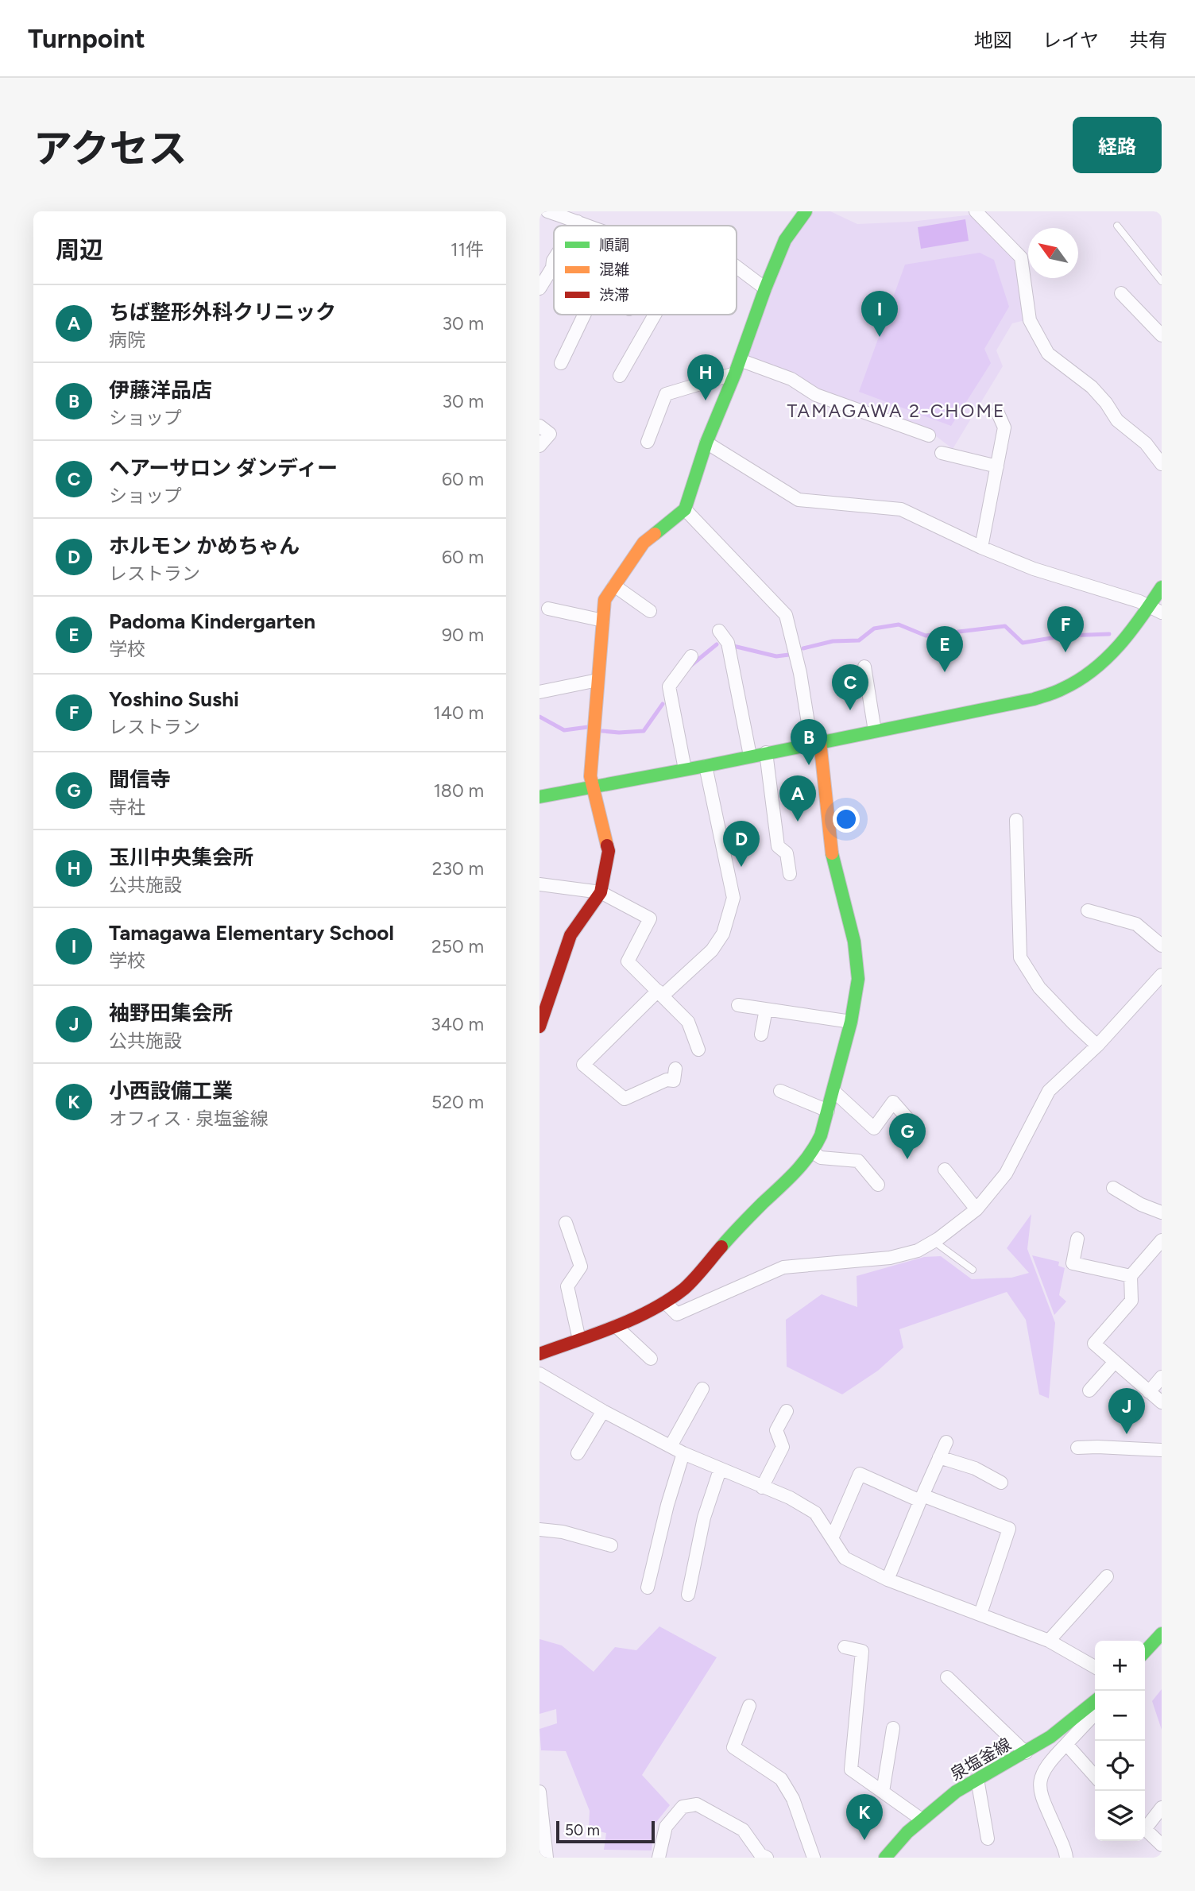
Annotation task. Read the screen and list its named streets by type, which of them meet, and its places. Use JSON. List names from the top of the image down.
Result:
{
  "streets": {
    "street": ["泉塩釜線"]
  },
  "districts": ["TAMAGAWA 2-CHOME"],
  "legend": ["順調", "混雑", "渋滞"],
  "scale_bar": "50 m",
  "north": "top left",
  "page": {
    "header": "Turnpoint",
    "nav": ["地図", "レイヤ", "共有"],
    "title": "アクセス",
    "buttons": "経路",
    "heading": ["周辺", "11件"],
    "list": [
      {
        "mark": "A",
        "name": "ちば整形外科クリニック",
        "note": "病院",
        "value": "30 m"
      },
      {
        "mark": "B",
        "name": "伊藤洋品店",
        "note": "ショップ",
        "value": "30 m"
      },
      {
        "mark": "C",
        "name": "ヘアーサロン ダンディー",
        "note": "ショップ",
        "value": "60 m"
      },
      {
        "mark": "D",
        "name": "ホルモン かめちゃん",
        "note": "レストラン",
        "value": "60 m"
      },
      {
        "mark": "E",
        "name": "Padoma Kindergarten",
        "note": "学校",
        "value": "90 m"
      },
      {
        "mark": "F",
        "name": "Yoshino Sushi",
        "note": "レストラン",
        "value": "140 m"
      },
      {
        "mark": "G",
        "name": "聞信寺",
        "note": "寺社",
        "value": "180 m"
      },
      {
        "mark": "H",
        "name": "玉川中央集会所",
        "note": "公共施設",
        "value": "230 m"
      },
      {
        "mark": "I",
        "name": "Tamagawa Elementary School",
        "note": "学校",
        "value": "250 m"
      },
      {
        "mark": "J",
        "name": "袖野田集会所",
        "note": "公共施設",
        "value": "340 m"
      },
      {
        "mark": "K",
        "name": "小西設備工業",
        "note": "オフィス · 泉塩釜線",
        "value": "520 m"
      }
    ],
    "pins": [
      "I",
      "H",
      "F",
      "E",
      "C",
      "B",
      "A",
      "D",
      "G",
      "J",
      "K"
    ],
    "map_buttons": ["+", "−"],
    "scale": "50 m"
  }
}
